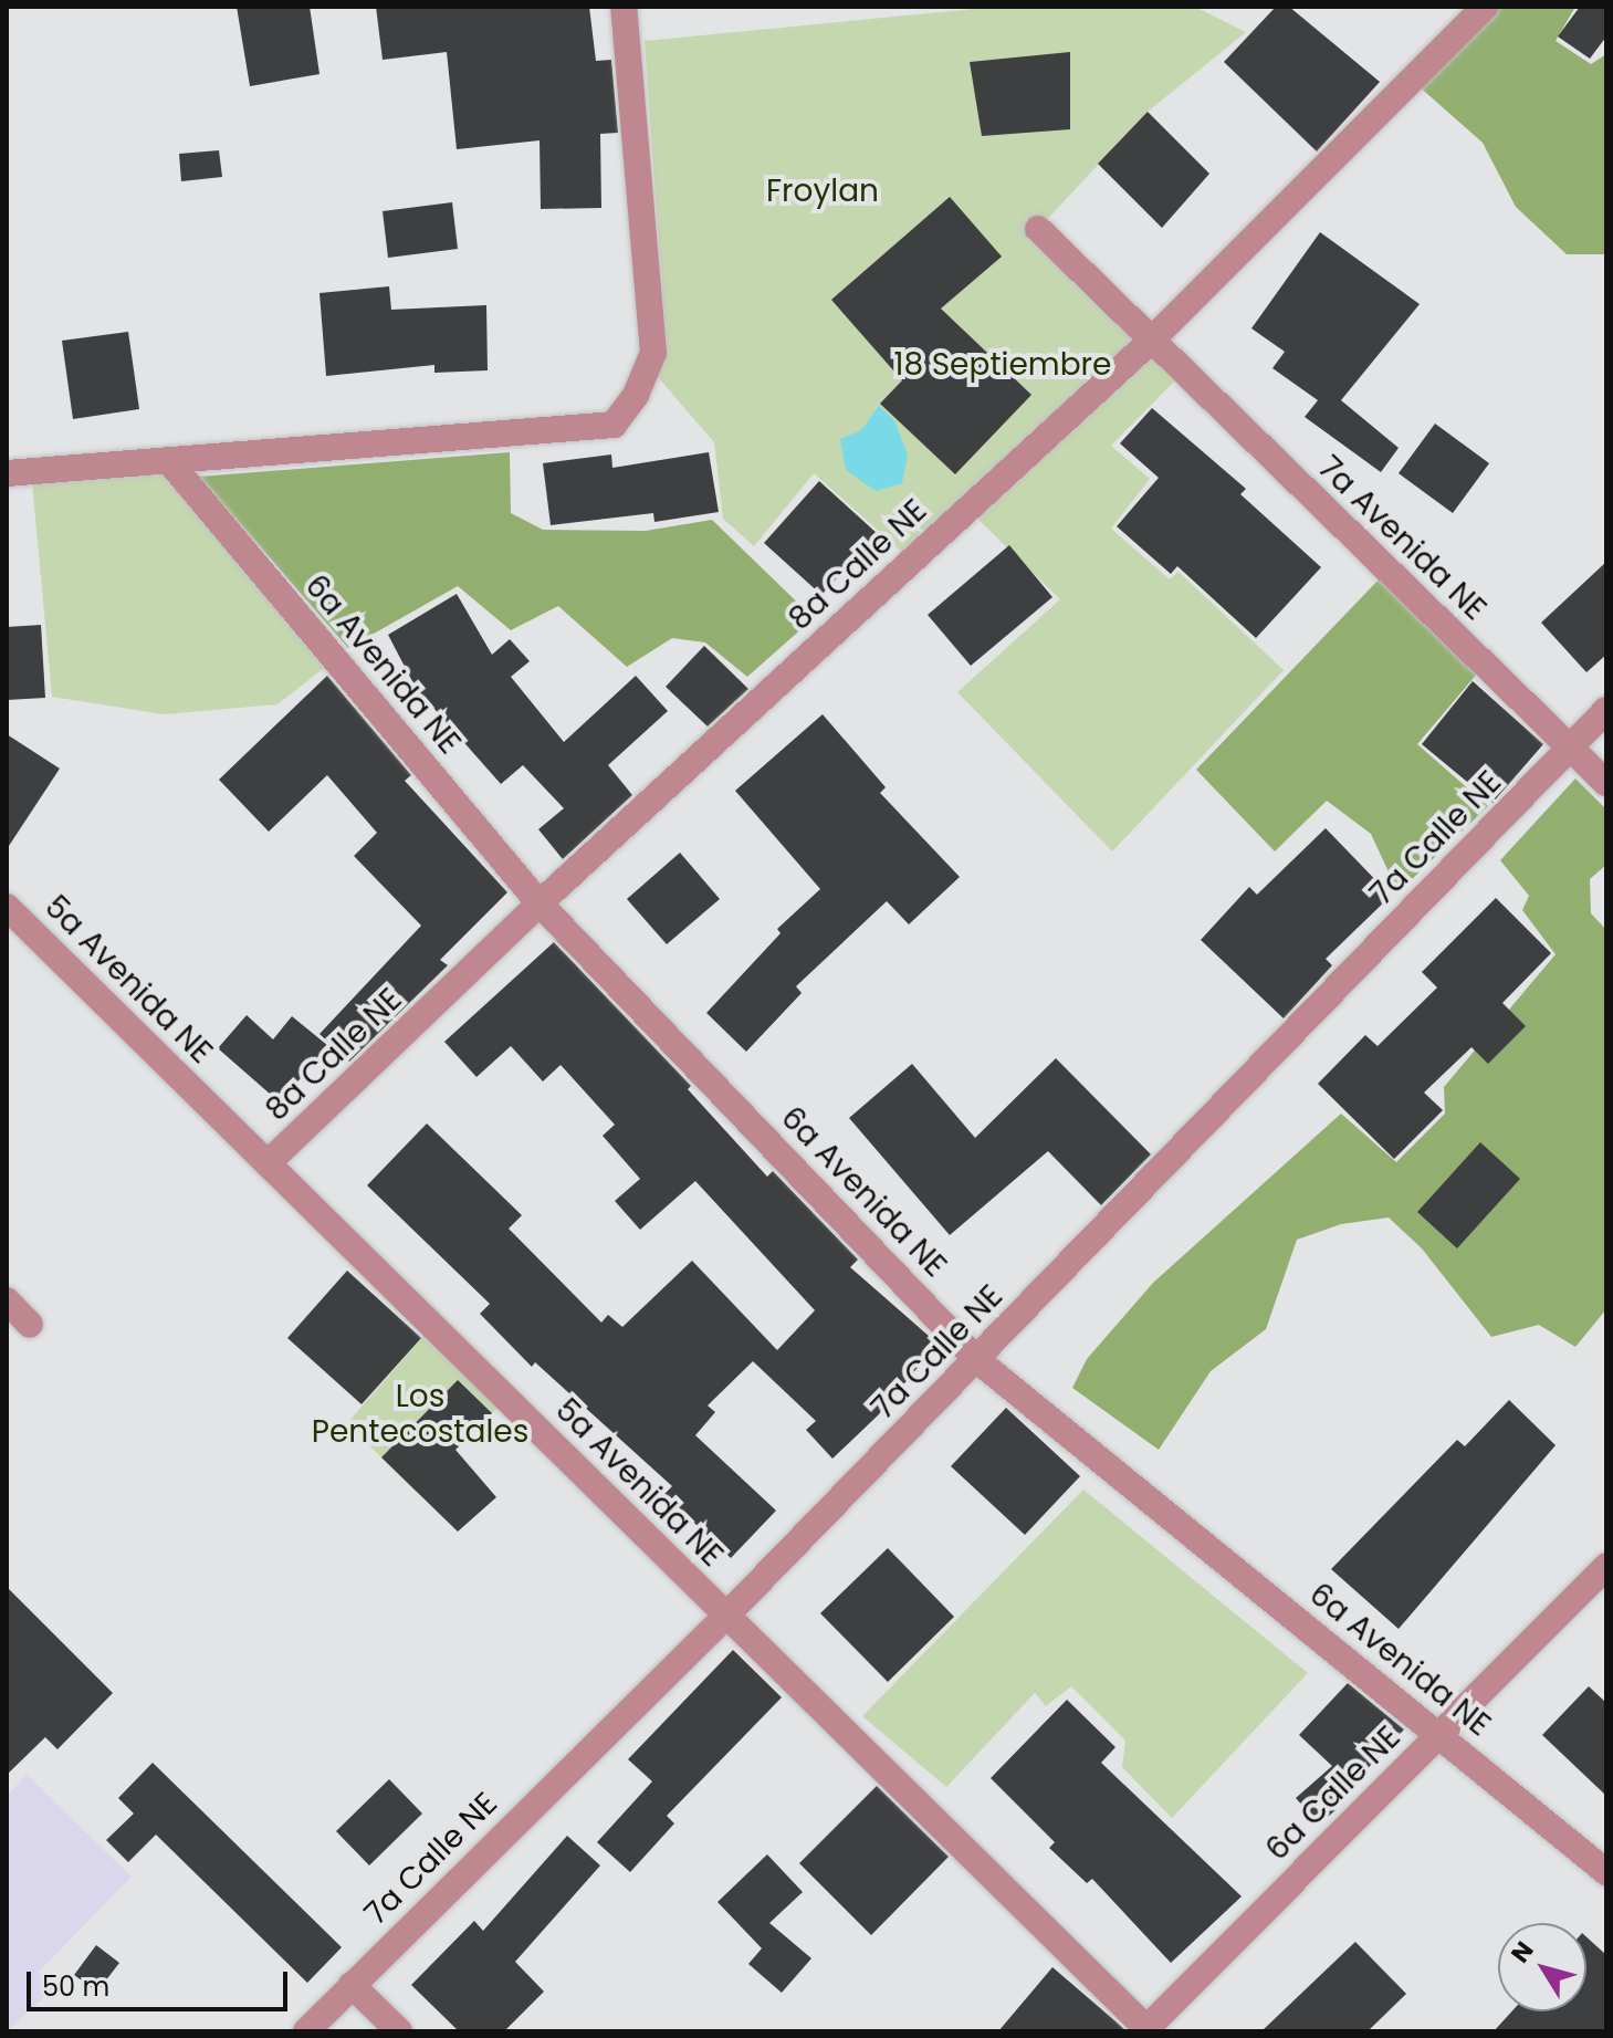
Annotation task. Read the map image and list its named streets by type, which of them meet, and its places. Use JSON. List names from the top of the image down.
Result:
{
  "streets": {
    "street": [
      "7a Avenida NE",
      "8a Calle NE",
      "6a Avenida NE",
      "7a Calle NE",
      "5a Avenida NE",
      "6a Calle NE"
    ]
  },
  "crossings": [
    ["7a Avenida NE", "8a Calle NE"],
    ["7a Avenida NE", "7a Calle NE"],
    ["8a Calle NE", "6a Avenida NE"],
    ["8a Calle NE", "5a Avenida NE"],
    ["6a Avenida NE", "7a Calle NE"],
    ["6a Avenida NE", "6a Calle NE"],
    ["7a Calle NE", "5a Avenida NE"],
    ["5a Avenida NE", "6a Calle NE"]
  ],
  "parks": ["Froylan", "18 Septiembre", "Los Pentecostales"],
  "scale_bar": "50 m",
  "north": "top left"
}
